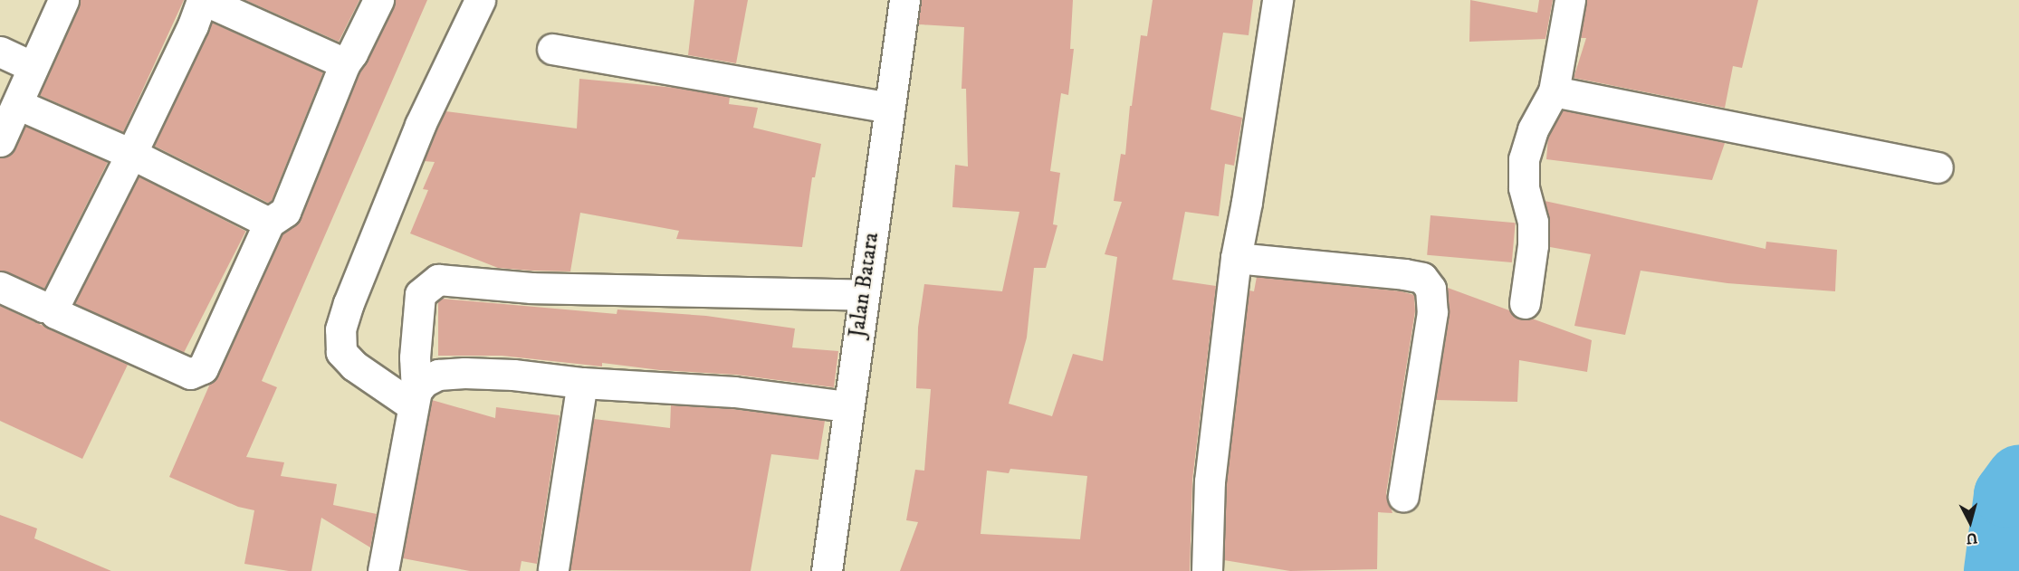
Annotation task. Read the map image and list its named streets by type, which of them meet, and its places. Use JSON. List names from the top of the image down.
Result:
{
  "streets": {
    "street": ["Jalan Batara"]
  },
  "north": "bottom"
}
